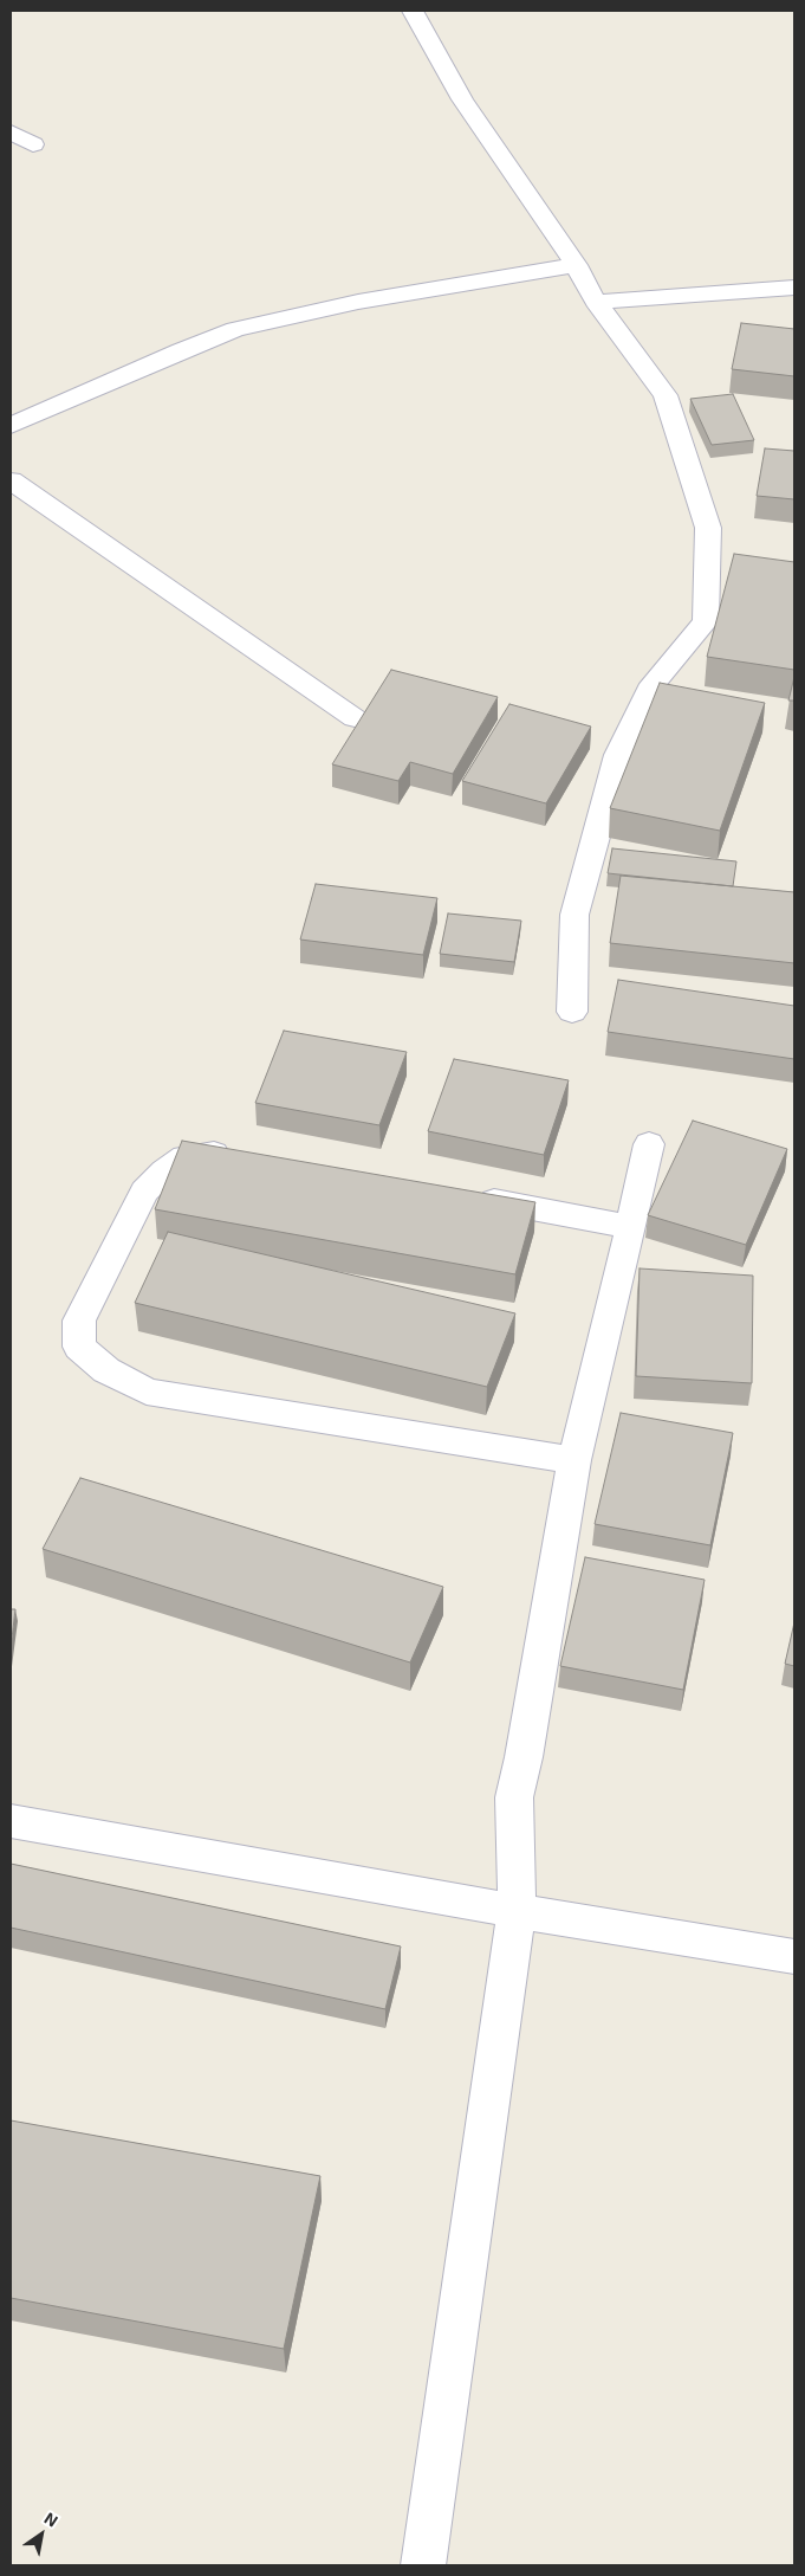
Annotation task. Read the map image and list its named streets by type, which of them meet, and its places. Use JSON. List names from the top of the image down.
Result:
{
  "north": "top right"
}
